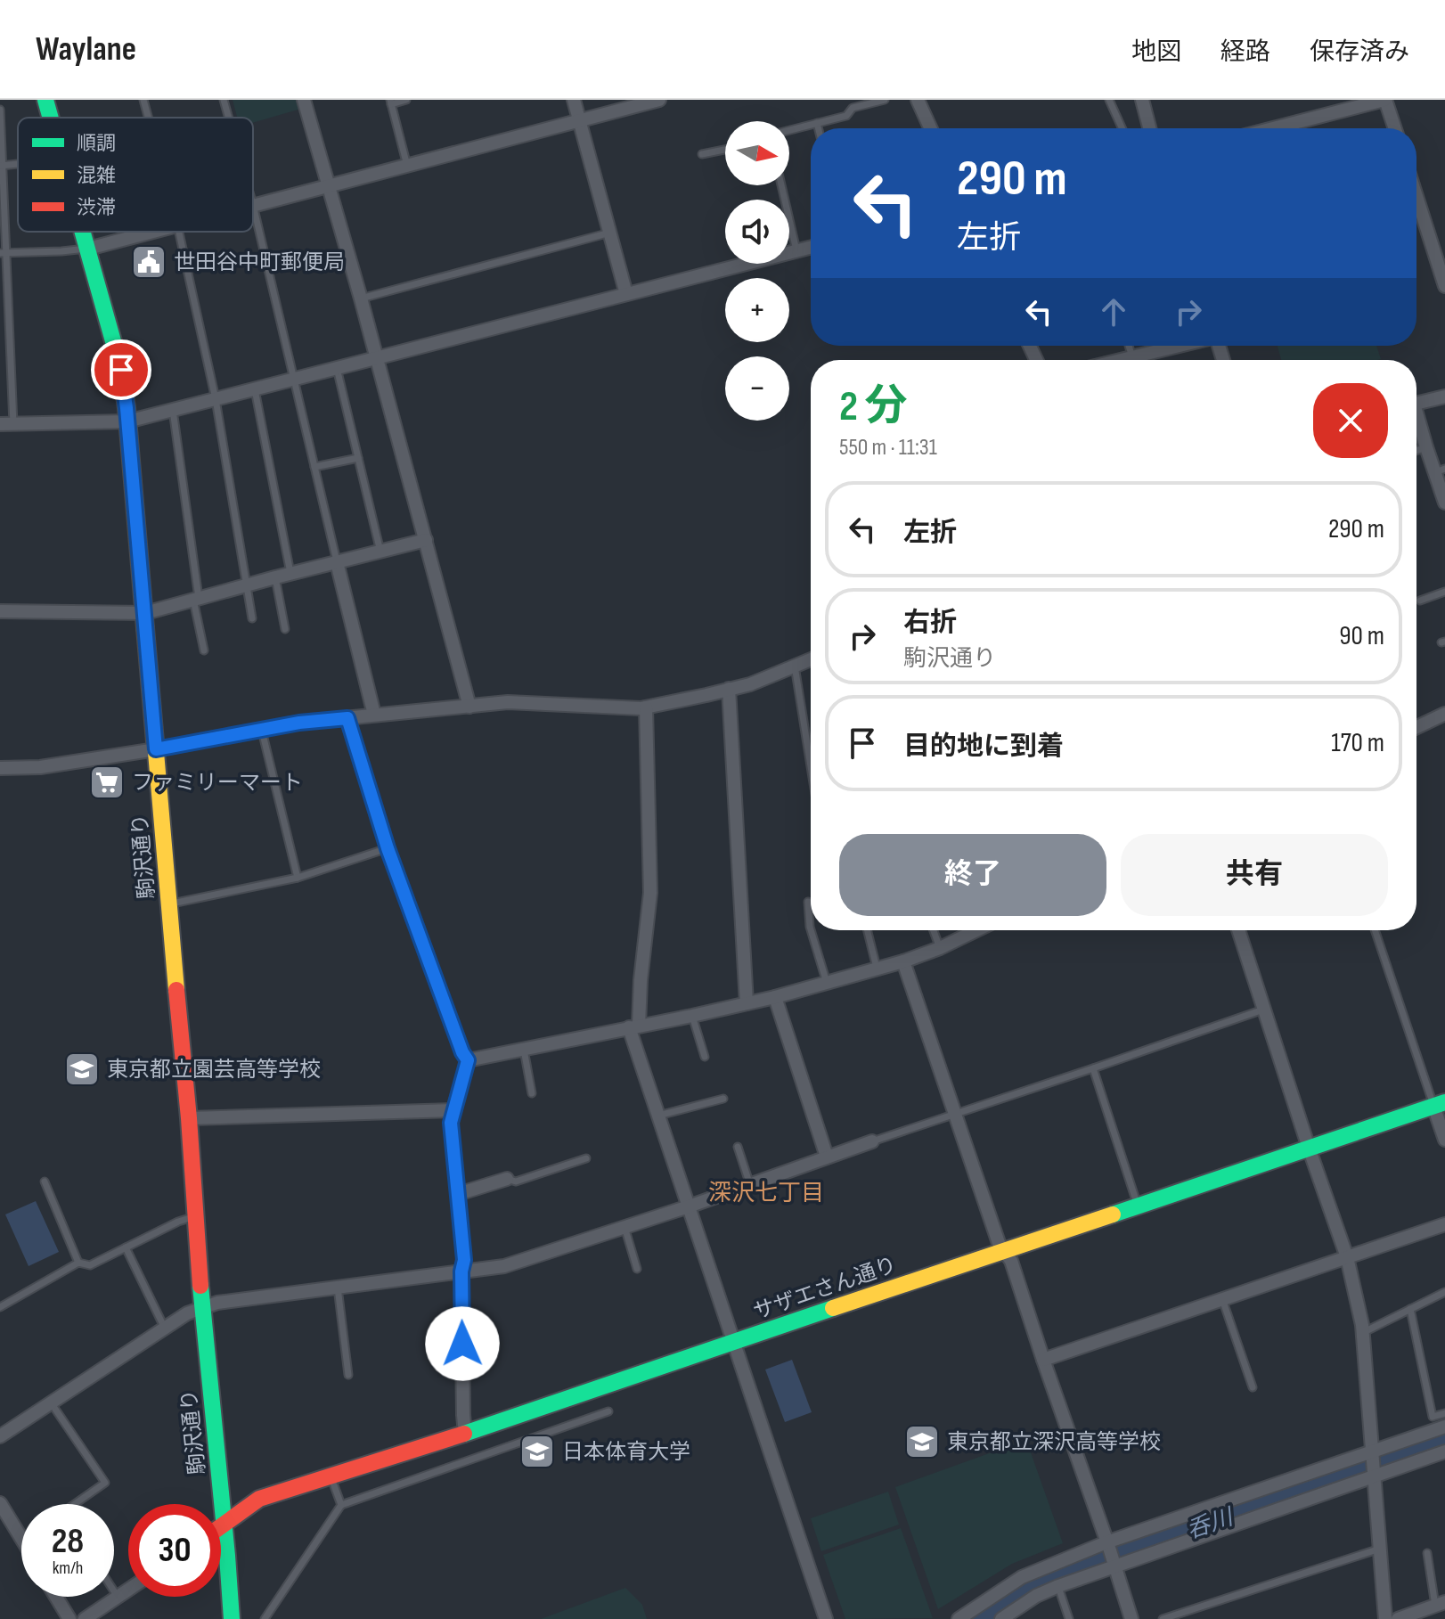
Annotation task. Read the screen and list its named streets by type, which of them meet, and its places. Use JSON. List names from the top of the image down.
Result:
{
  "streets": {
    "main road": ["駒沢通り", "サザエさん通り"]
  },
  "crossings": [
    ["駒沢通り", "サザエさん通り"]
  ],
  "districts": ["深沢七丁目"],
  "water": ["呑川"],
  "places": {
    "public building": ["世田谷中町郵便局"],
    "supermarket": ["ファミリーマート"],
    "school or university": ["東京都立園芸高等学校", "東京都立深沢高等学校", "日本体育大学"]
  },
  "legend": ["順調", "混雑", "渋滞"],
  "north": "right",
  "page": {
    "header": "Waylane",
    "nav": ["地図", "経路", "保存済み"],
    "map_buttons": ["+", "−"],
    "turn": ["290 m", "左折"],
    "heading": ["2 分", "550 m · 11:31"],
    "list": [
      {
        "name": "左折",
        "value": "290 m"
      },
      {
        "name": "右折",
        "note": "駒沢通り",
        "value": "90 m"
      },
      {
        "name": "目的地に到着",
        "value": "170 m"
      }
    ],
    "buttons": ["終了", "共有"],
    "speed": "28 km/h",
    "limit": "30"
  }
}
